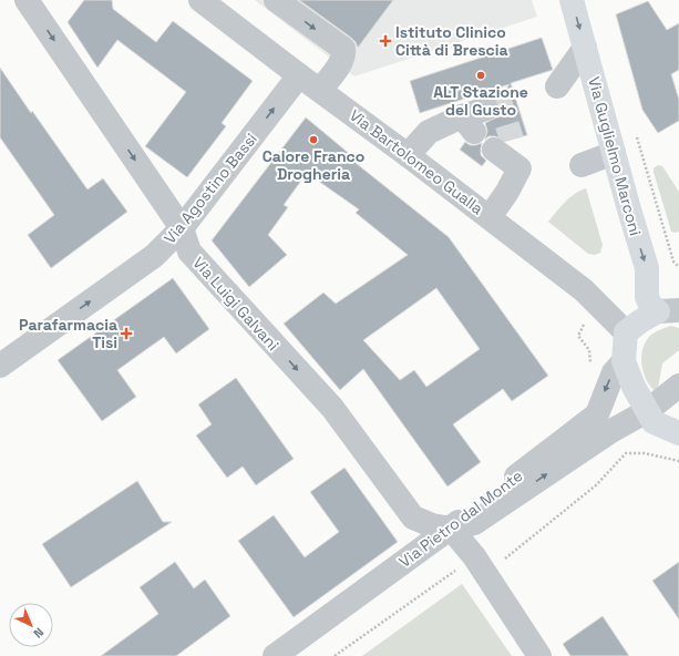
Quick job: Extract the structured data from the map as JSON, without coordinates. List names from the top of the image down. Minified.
{"streets":{"main road":["Via Guglielmo Marconi"],"street":["Via Bartolomeo Gualla","Via Agostino Bassi","Via Luigi Galvani","Via Pietro dal Monte"]},"crossings":[["Via Bartolomeo Gualla","Via Agostino Bassi"],["Via Agostino Bassi","Via Luigi Galvani"],["Via Luigi Galvani","Via Pietro dal Monte"]],"one_way":["Via Guglielmo Marconi","Via Agostino Bassi","Via Luigi Galvani"],"places":{"health":["Istituto Clinico Città di Brescia","Parafarmacia Tisi"],"other":["ALT Stazione del Gusto","Calore Franco Drogheria"]},"north":"bottom right"}
